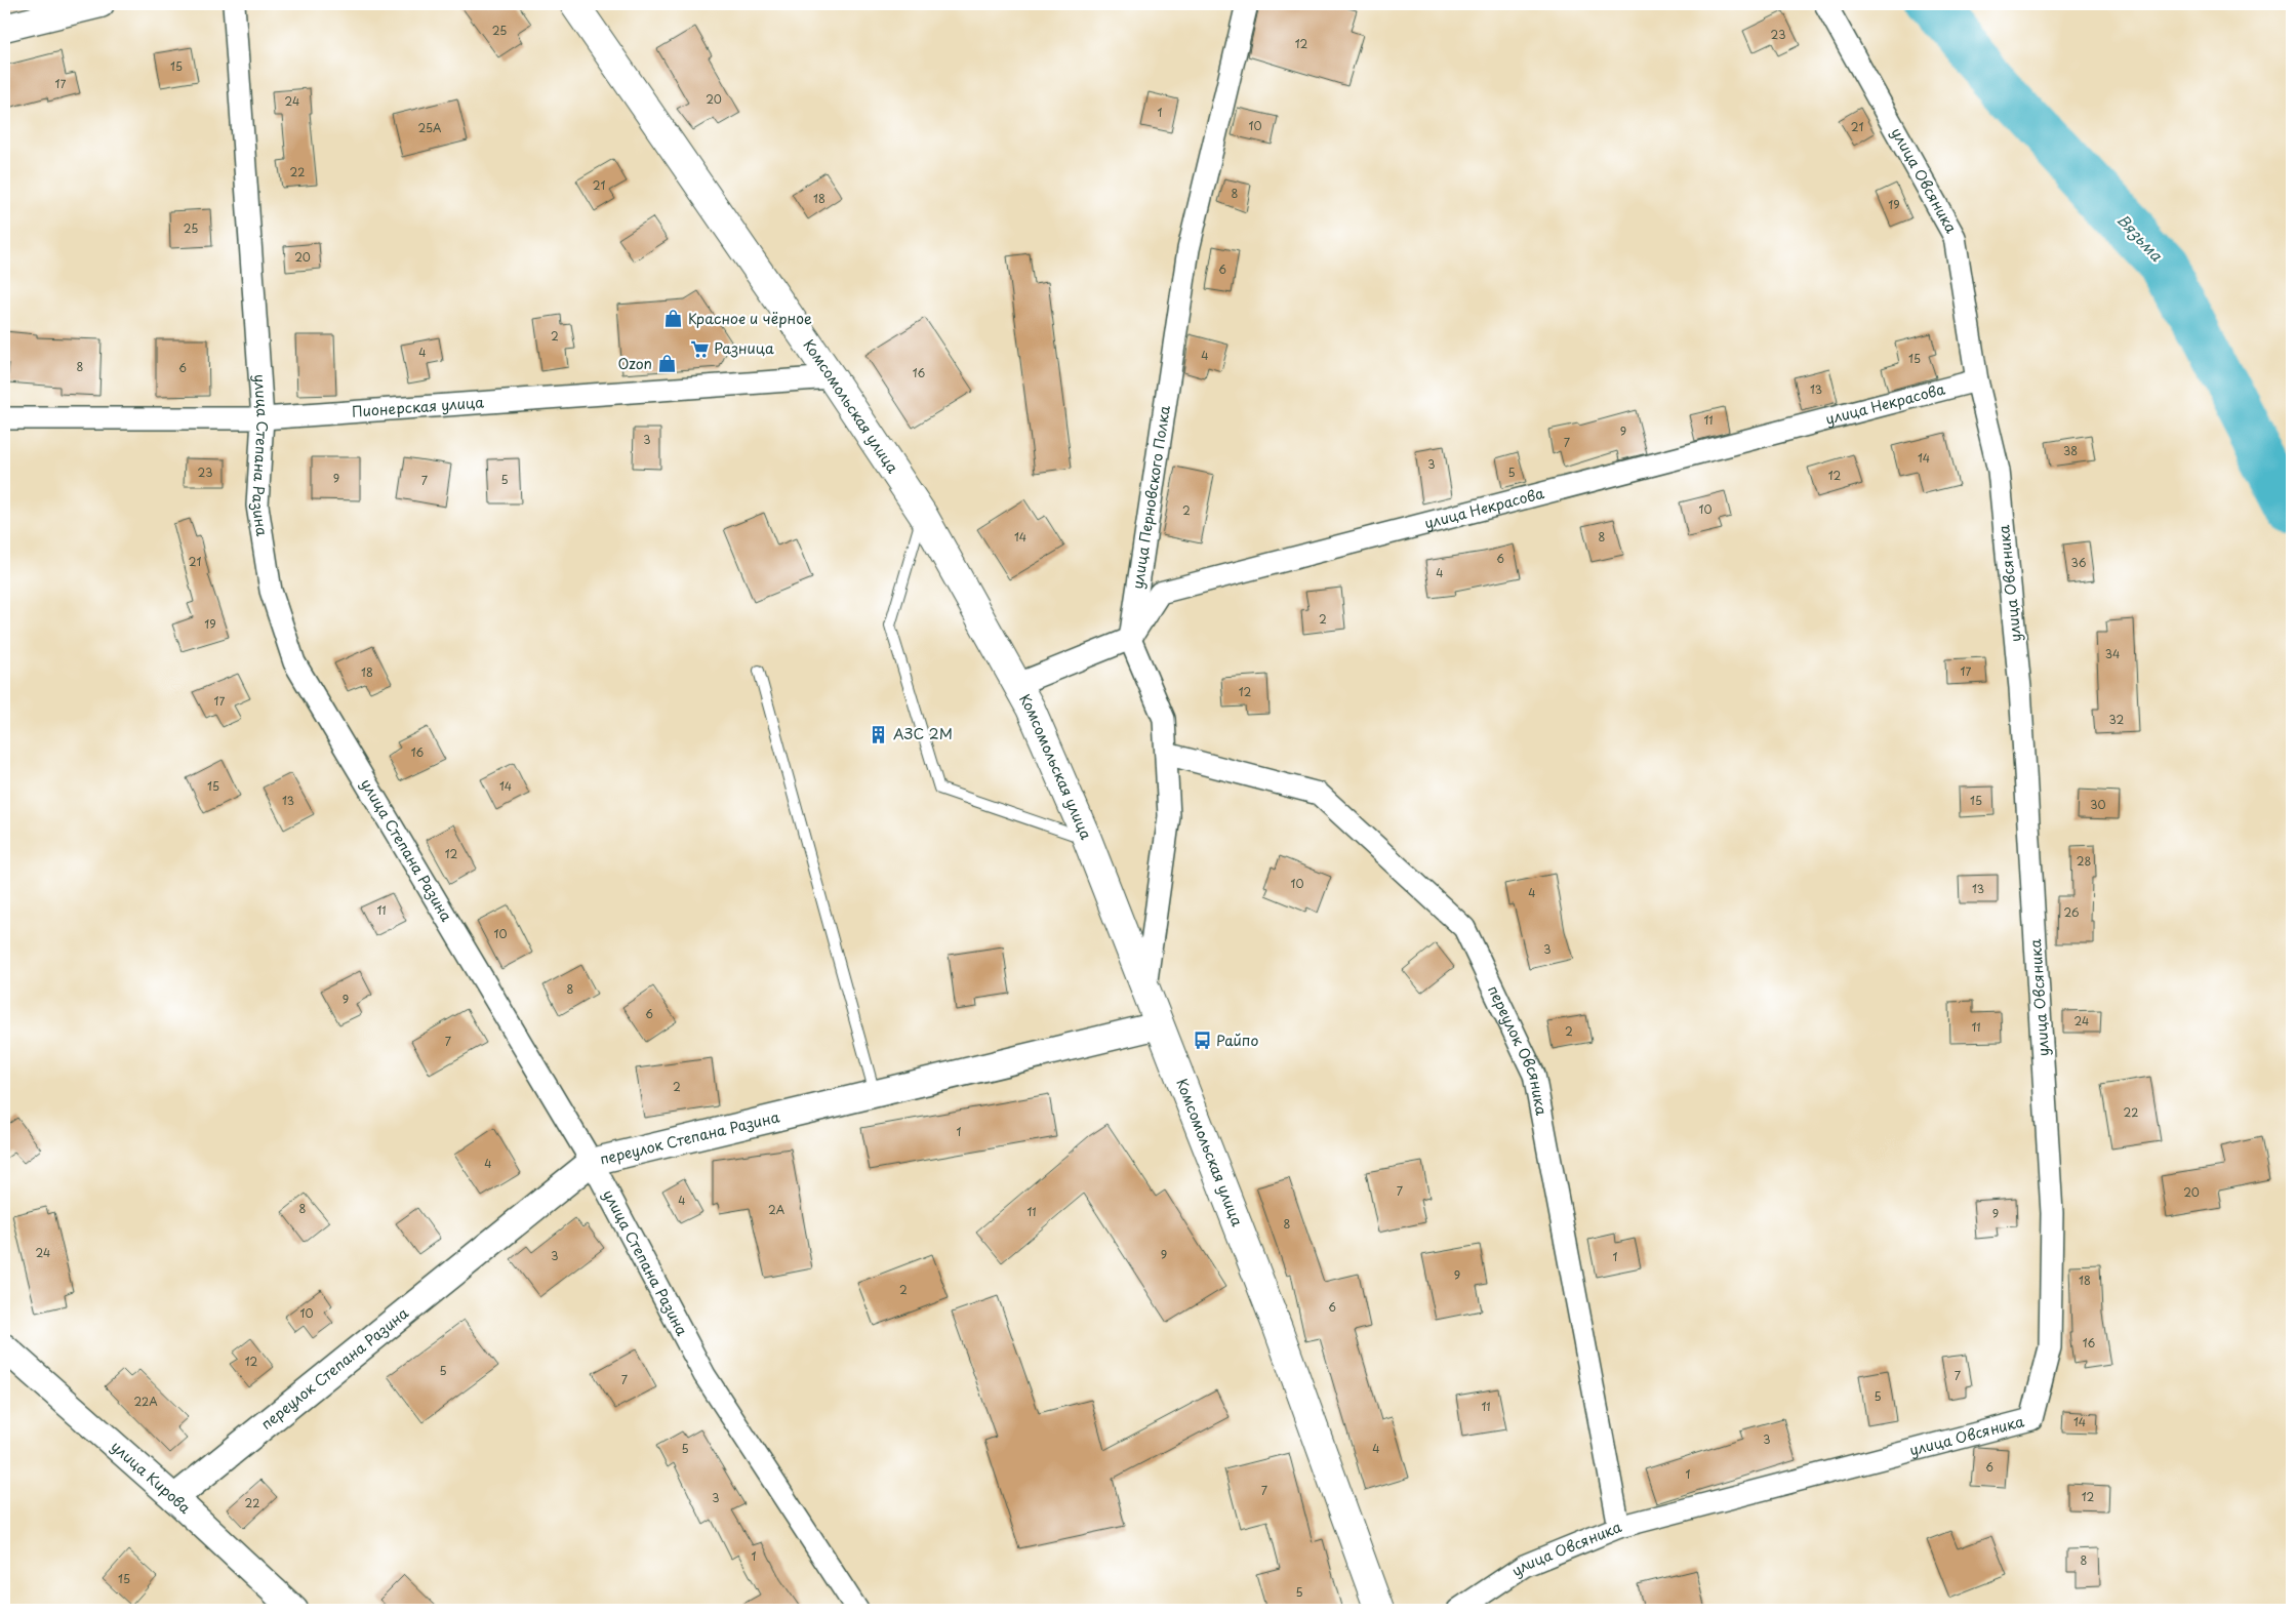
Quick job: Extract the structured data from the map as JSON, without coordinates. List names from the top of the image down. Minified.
{"streets":{"main road":["Комсомольская улица"],"street":["улица Овсяника","улица Некрасова","Пионерская улица","улица Степана Разина","улица Перновского Полка","переулок Овсяника","переулок Степана Разина","улица Кирова"]},"crossings":[["улица Овсяника","улица Некрасова"],["улица Овсяника","переулок Овсяника"],["улица Некрасова","улица Перновского Полка"],["Комсомольская улица","Пионерская улица"],["Комсомольская улица","переулок Степана Разина"],["Пионерская улица","улица Степана Разина"],["улица Степана Разина","переулок Степана Разина"],["переулок Степана Разина","улица Кирова"]],"water":["Вязьма"],"places":{"shop":["Красное и чёрное","Ozon"],"supermarket":["Разница"],"building":["АЗС 2М"],"bus stop":["Райпо"]},"house_numbers":["25","23","12","15","17","20","24","1","10","21","25А","22","21","8","18","19","25","20","6","2","4","4","15","8","6","16","13","11","9","3","7","38","14","3","23","5","12","9","5","7","10","2","14","8","6","21","36","4","2","19","34","17","18","12","17","32","16","15","14","13","15","30","12","28","10","13","4","11","26","10","3","8","9","6","24","11","2","7","2","22","1","4","7","20","4","8","2А","11","9","8","24","9","3","1","9","18","2","6","10","16","12","5","7","7","5","22А","11","14","3","5","4","6","1","7","12","3","22","1","8","15","5"]}
